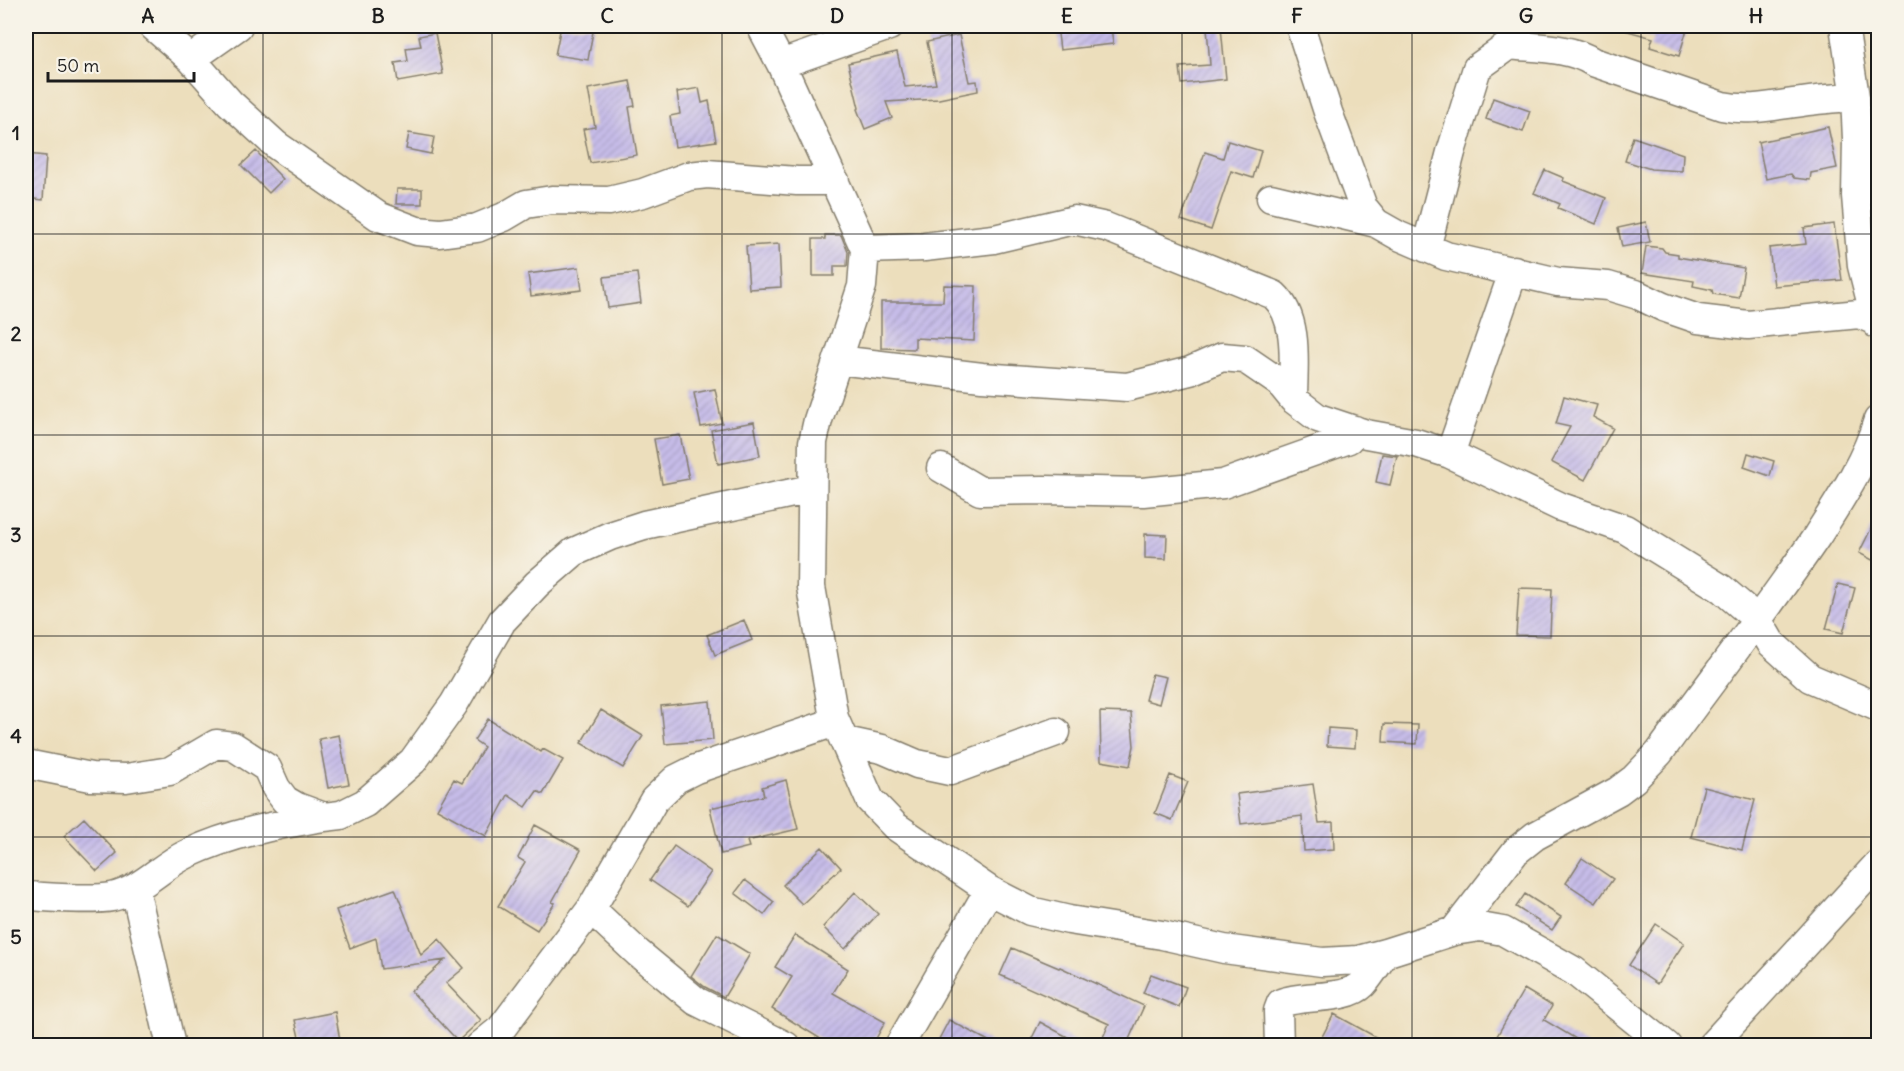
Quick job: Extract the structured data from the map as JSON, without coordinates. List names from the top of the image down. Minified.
{"scale_bar":"50 m","grid":{"columns":["A","B","C","D","E","F","G","H"],"rows":["1","2","3","4","5"]}}
